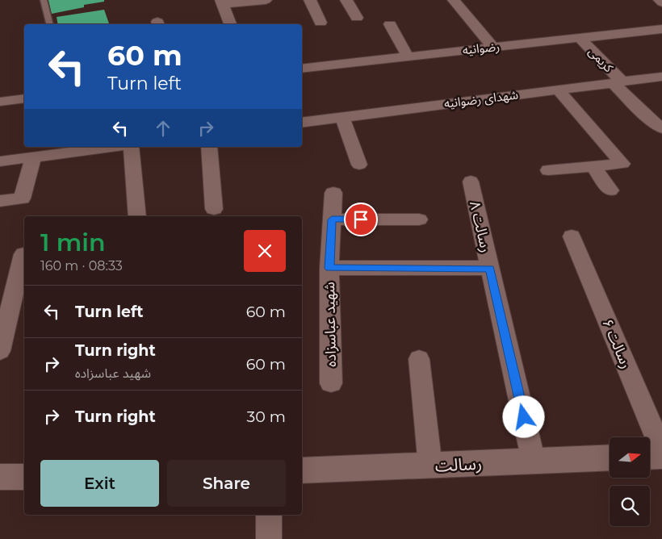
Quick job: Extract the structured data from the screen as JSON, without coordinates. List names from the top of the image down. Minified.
{"streets":{"main road":["رسالت"],"street":["رضوانیه","کریمی","شهدای رضوانیه","رسالت ۸","شهید عباسزاده","رسالت ۶"]},"crossings":[["رضوانیه","کریمی"],["کریمی","شهدای رضوانیه"],["رسالت ۸","رسالت"]],"north":"right","page":{"turn":["60 m","Turn left"],"heading":["1 min","160 m · 08:33"],"list":[{"name":"Turn left","value":"60 m"},{"name":"Turn right","note":"شهید عباسزاده","value":"60 m"},{"name":"Turn right","value":"30 m"}],"buttons":["Exit","Share"]}}
